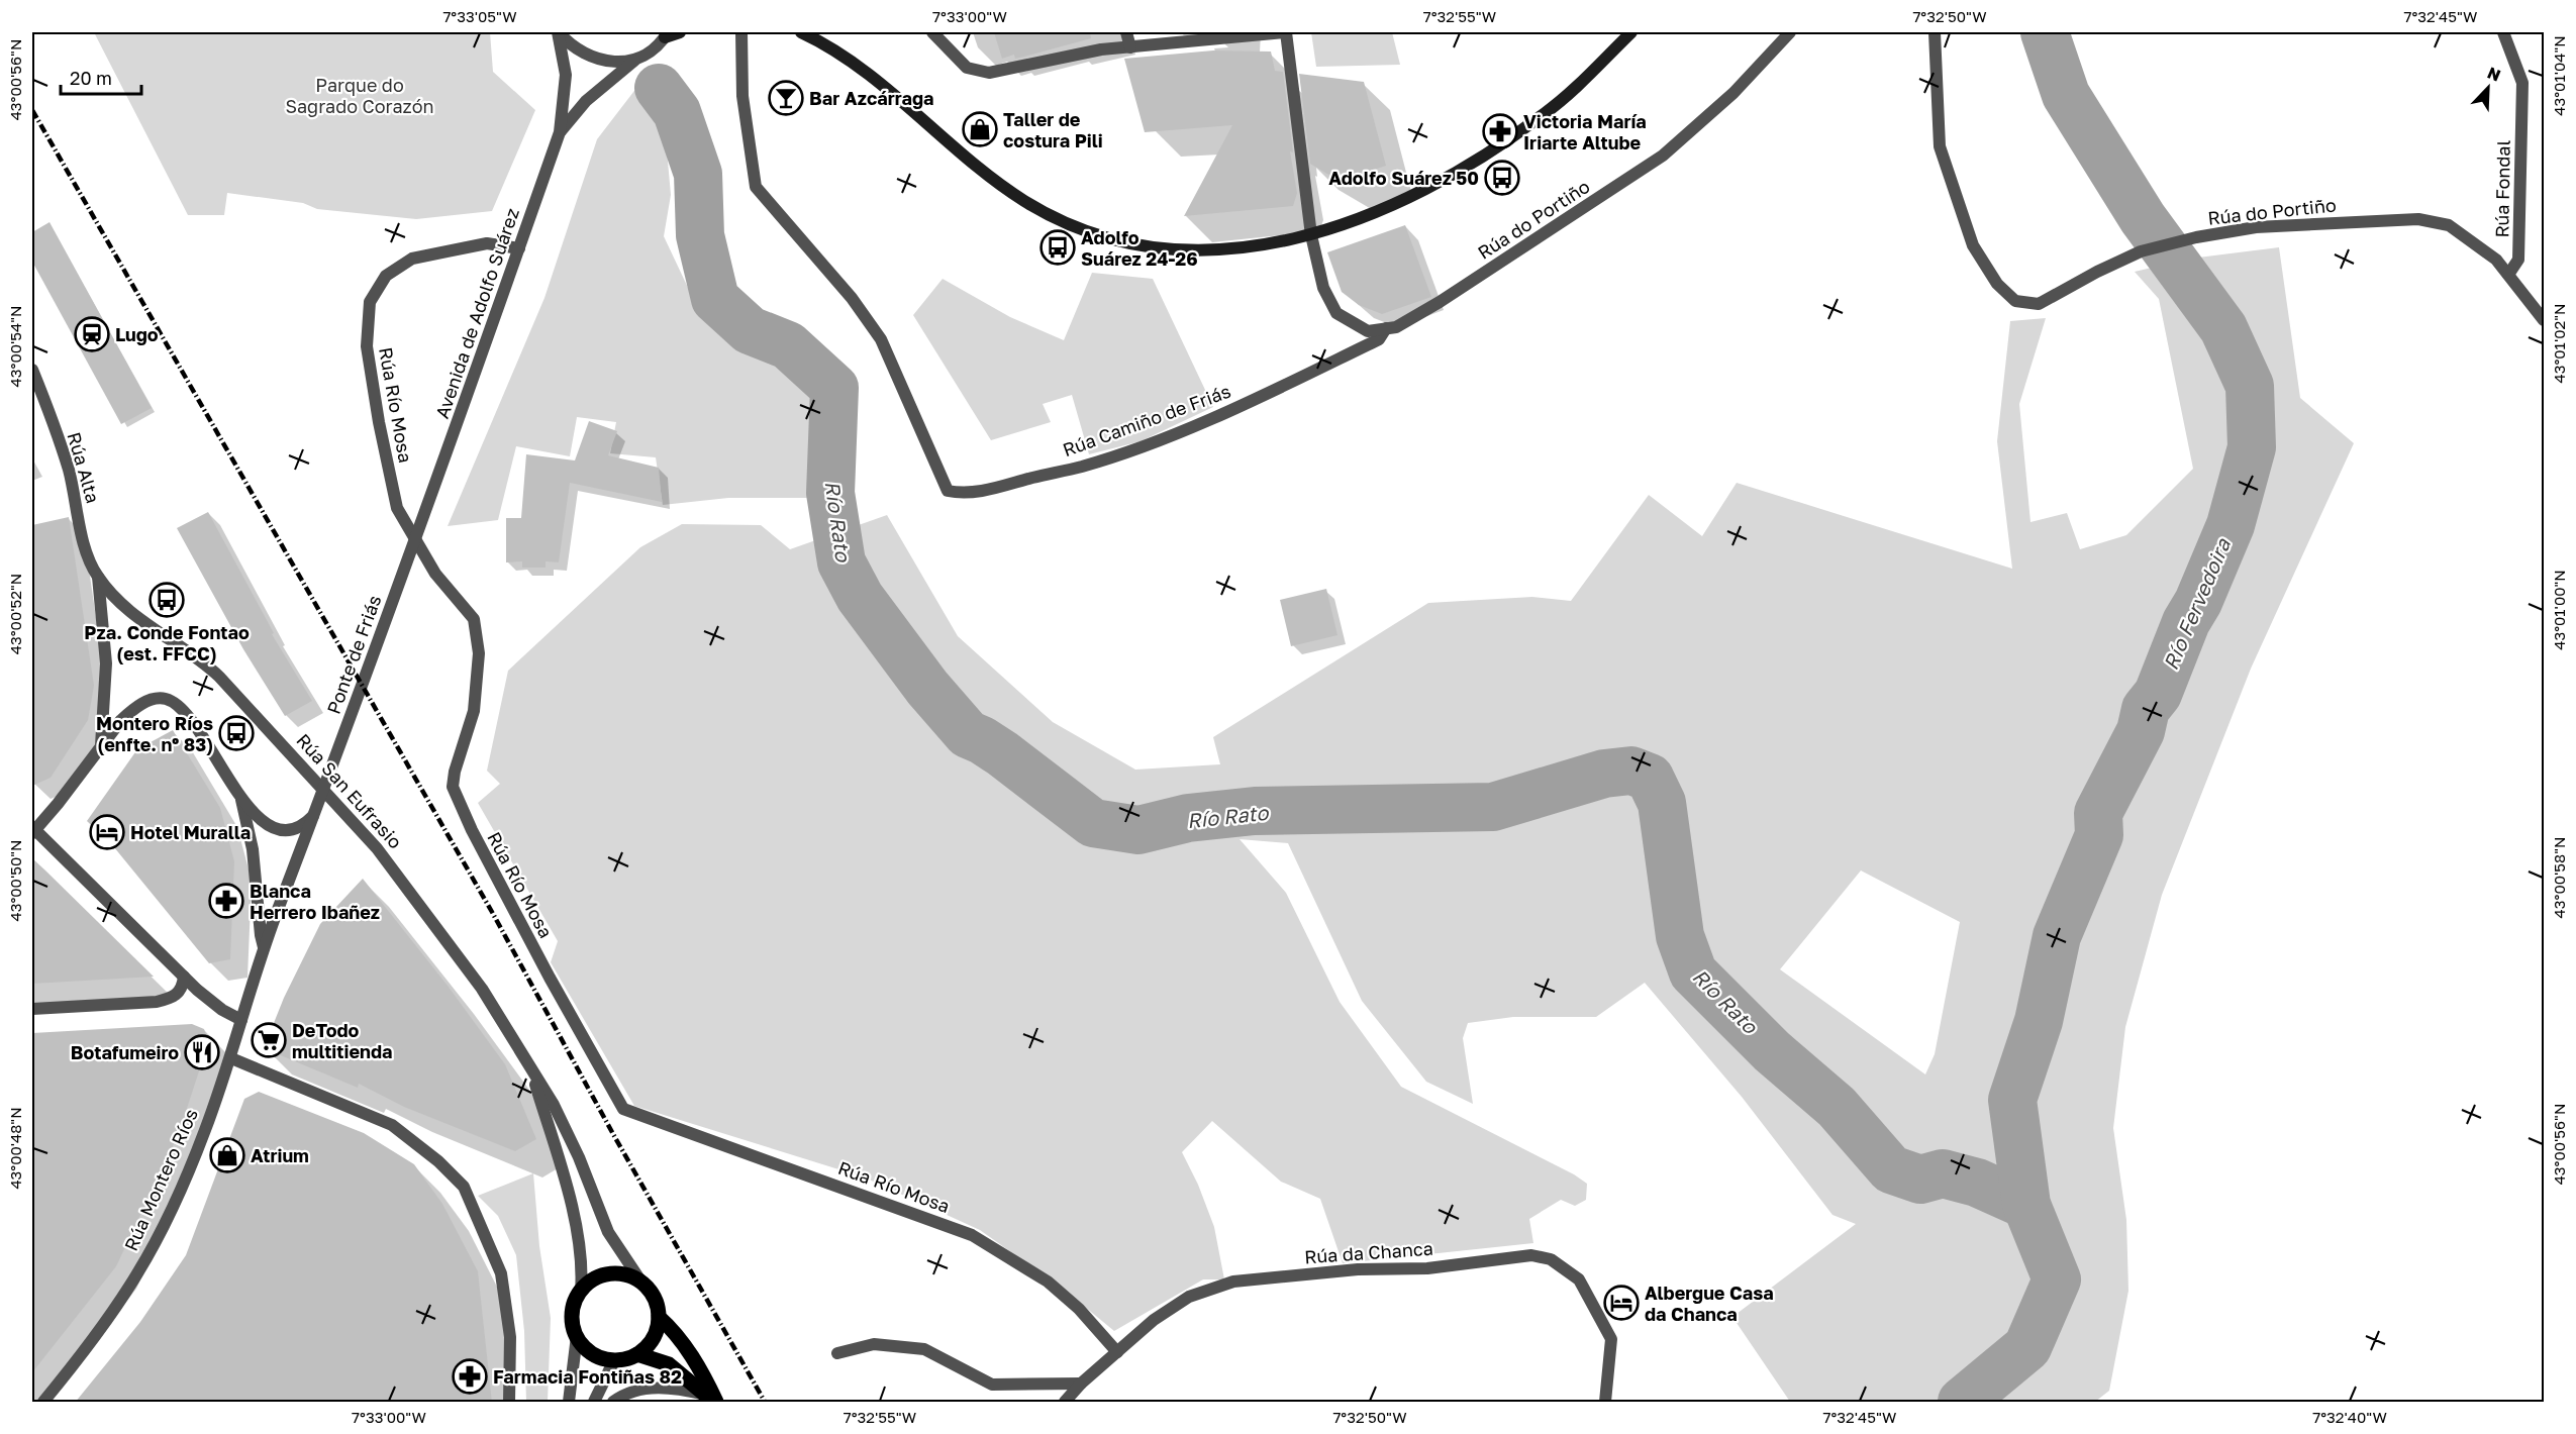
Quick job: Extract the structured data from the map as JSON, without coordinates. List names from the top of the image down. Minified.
{"streets":{"street":["Rúa Fondal","Rúa do Portiño","Avenida de Adolfo Suárez","Rúa Río Mosa","Rúa Camiño de Friás","Rúa Alta","Ponte de Friás","Rúa San Eufrasio","Rúa Montero Ríos","Rúa da Chanca"]},"crossings":[["Rúa Fondal","Rúa do Portiño"],["Rúa do Portiño","Rúa Camiño de Friás"],["Avenida de Adolfo Suárez","Rúa Río Mosa"],["Avenida de Adolfo Suárez","Ponte de Friás"],["Rúa Río Mosa","Rúa da Chanca"],["Rúa Alta","Rúa San Eufrasio"],["Ponte de Friás","Rúa Montero Ríos"]],"water":["Río Rato","Río Fervedoira"],"parks":["Parque do Sagrado Corazón"],"places":{"bar":["Bar Azcárraga"],"shop":["Taller de costura Pili","Atrium"],"pharmacy":["Victoria María Iriarte Altube","Blanca Herrero Ibañez","Farmacia Fontiñas 82"],"bus stop":["Adolfo Suárez 50","Adolfo Suárez 24-26","Pza. Conde Fontao (est. FFCC)","Montero Ríos (enfte. nº 83)"],"station":["Lugo"],"hotel":["Hotel Muralla","Albergue Casa da Chanca"],"supermarket":["DeTodo multitienda"],"restaurant":["Botafumeiro"]},"scale_bar":"20 m","north":"top right","coordinates":["7°33'05\"W","7°33'00\"W","7°32'55\"W","7°32'50\"W","7°32'45\"W","43°01'04\"N","43°00'56\"N","43°01'02\"N","43°00'54\"N","43°01'00\"N","43°00'52\"N","43°00'58\"N","43°00'50\"N","43°00'48\"N","7°32'40\"W"]}
